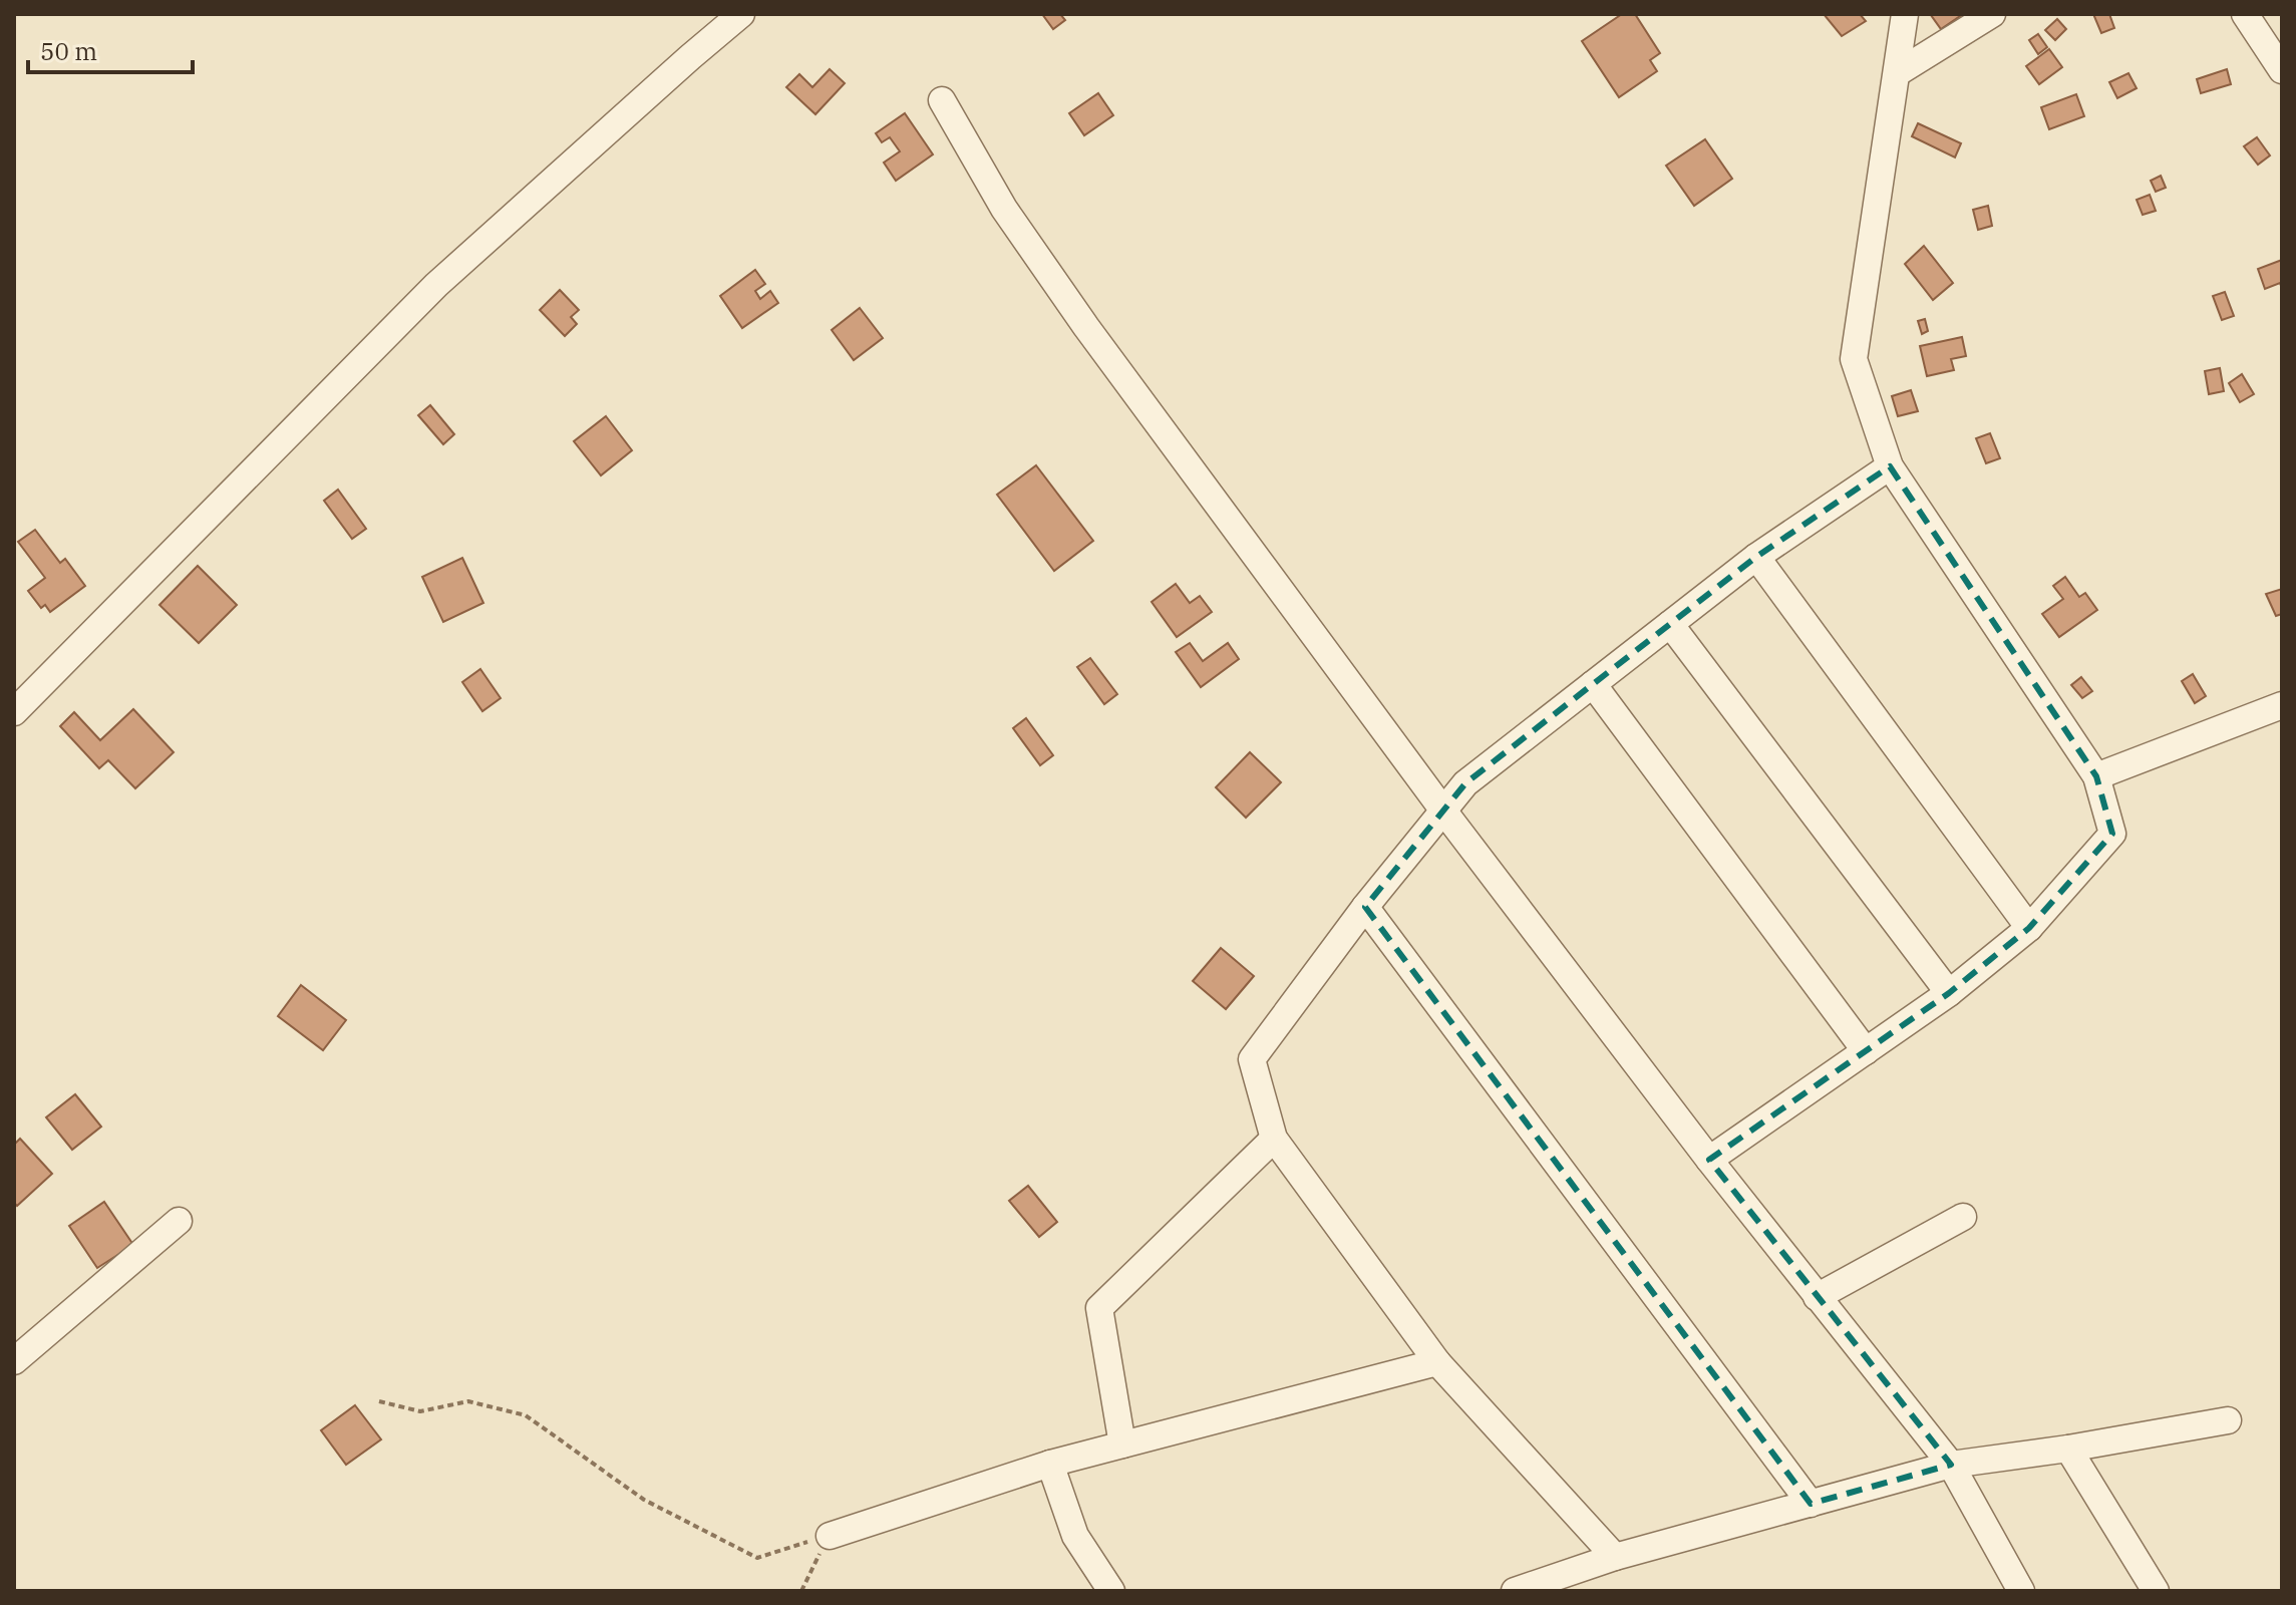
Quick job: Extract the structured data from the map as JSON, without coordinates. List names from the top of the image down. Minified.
{"scale_bar":"50 m"}
